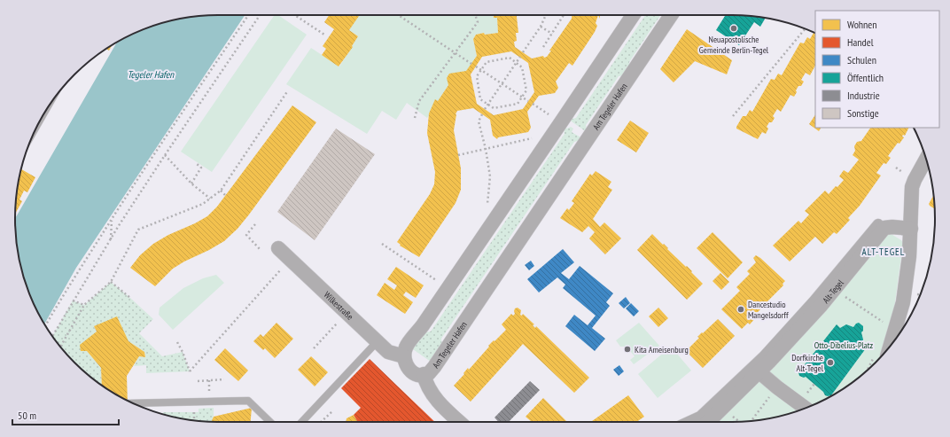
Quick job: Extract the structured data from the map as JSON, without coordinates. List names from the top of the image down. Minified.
{"streets":{"street":["Am Tegeler Hafen","Alt-Tegel","Wilkestraße"]},"crossings":[["Am Tegeler Hafen","Wilkestraße"]],"districts":["ALT-TEGEL"],"water":["Tegeler Hafen"],"parks":["Otto-Dibelius-Platz"],"places":["Neuapostolische Gemeinde Berlin-Tegel","Dancestudio Mangelsdorff","Kita Ameisenburg","Dorfkirche Alt-Tegel"],"legend":["Wohnen","Handel","Schulen","Öffentlich","Industrie","Sonstige"],"scale_bar":"50 m"}
